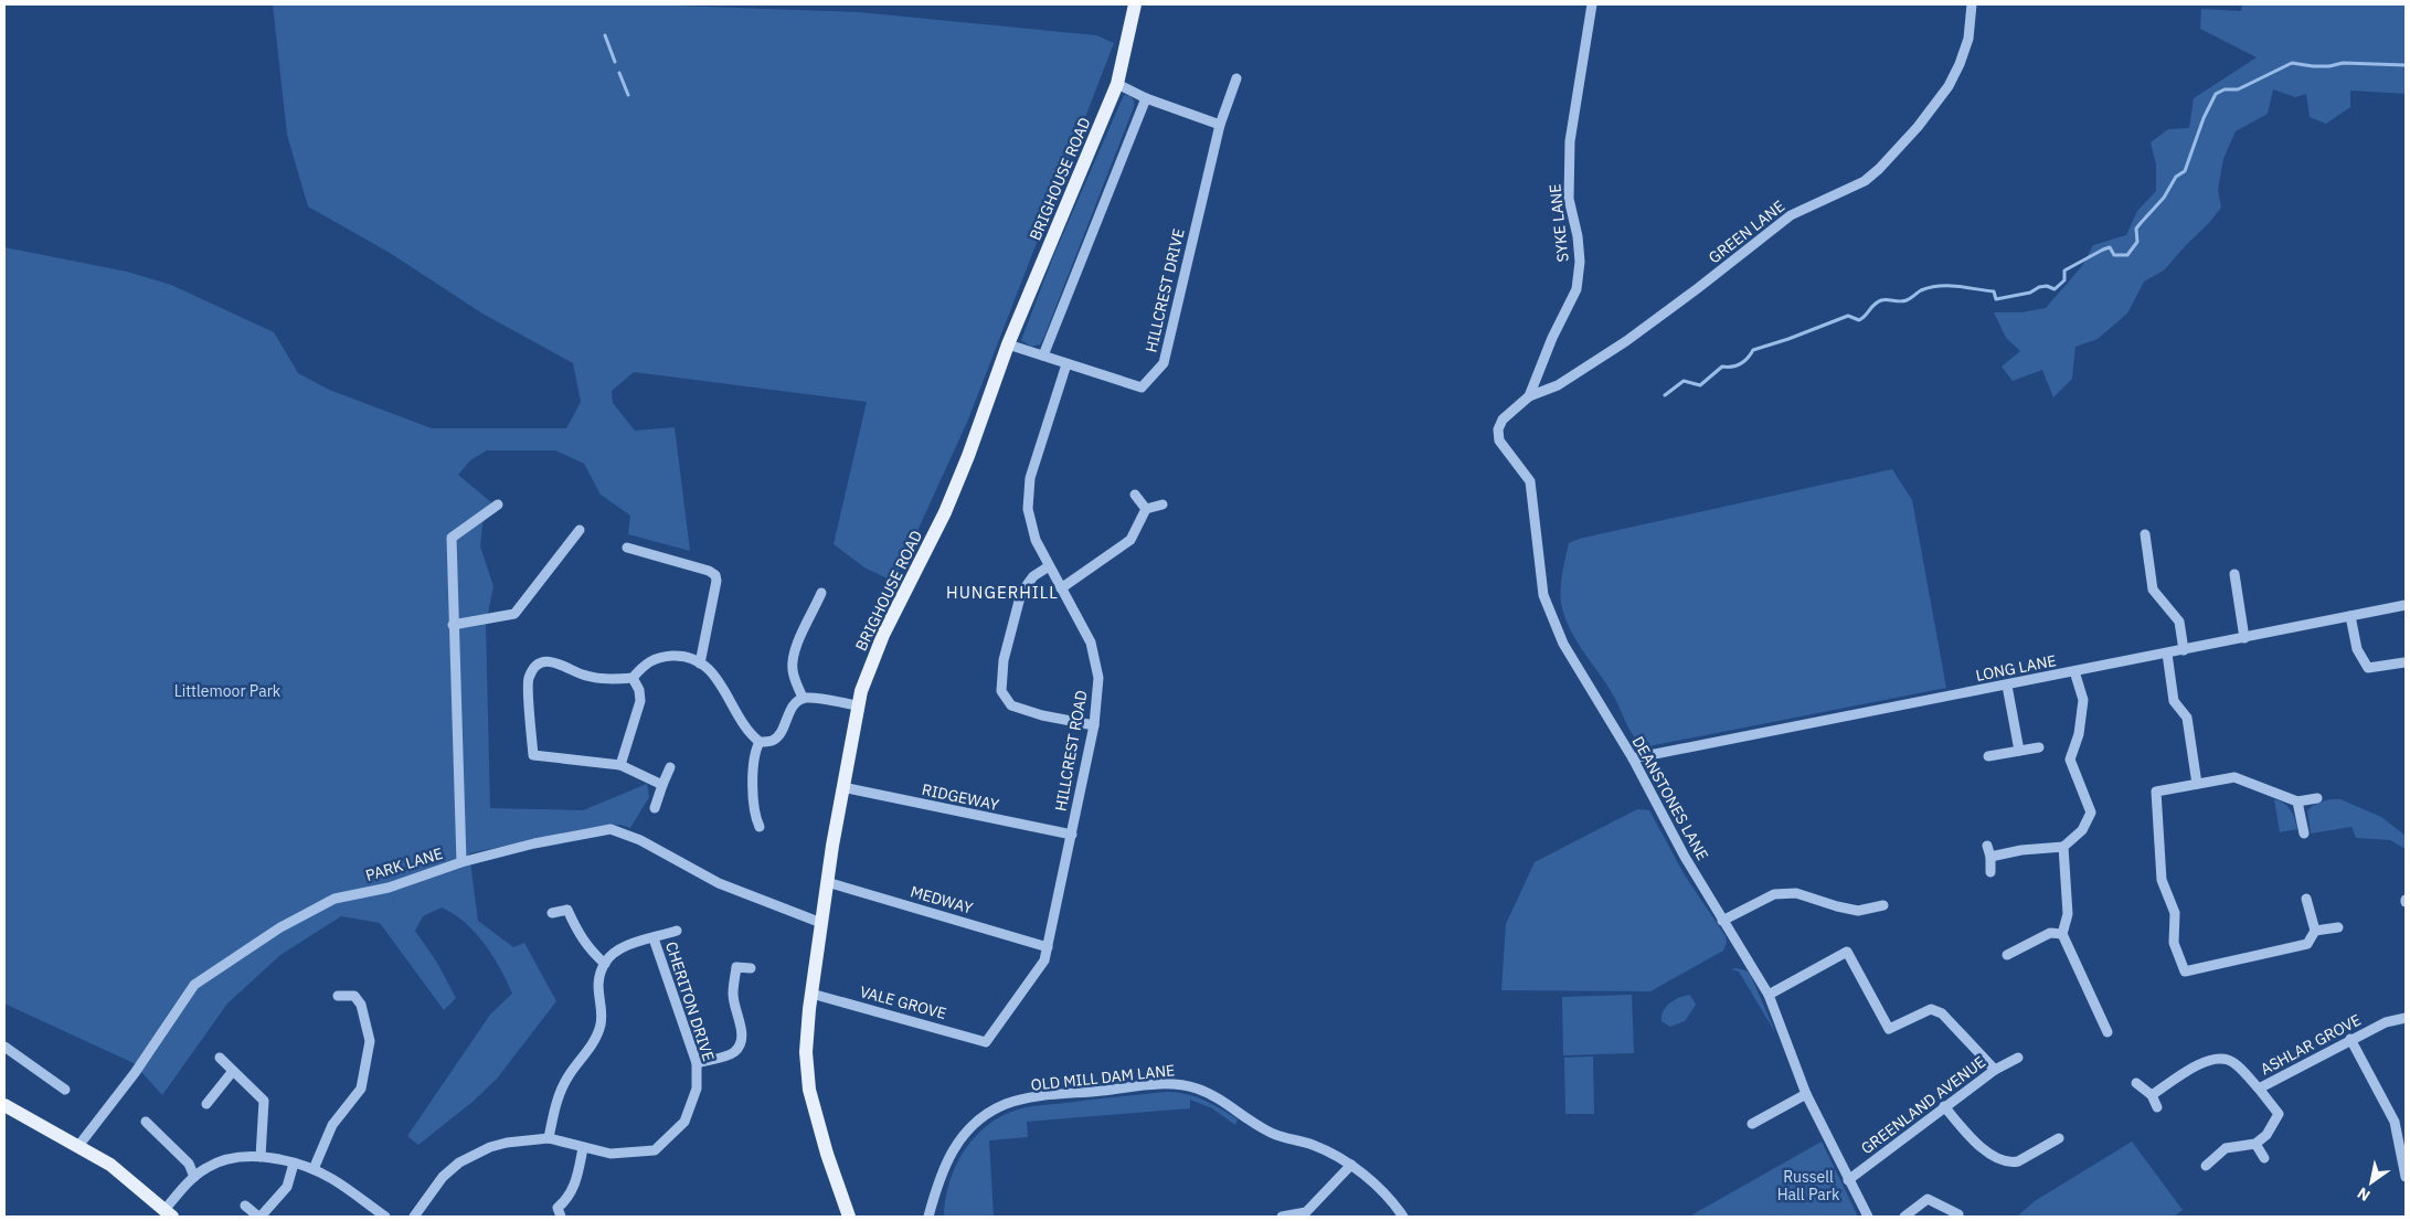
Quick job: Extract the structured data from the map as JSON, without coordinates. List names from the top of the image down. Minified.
{"streets":{"main road":["BRIGHOUSE ROAD"],"street":["SYKE LANE","GREEN LANE","HILLCREST DRIVE","LONG LANE","HILLCREST ROAD","RIDGEWAY","DEANSTONES LANE","PARK LANE","MEDWAY","CHERITON DRIVE","VALE GROVE","ASHLAR GROVE","OLD MILL DAM LANE","GREENLAND AVENUE"]},"crossings":[["BRIGHOUSE ROAD","HILLCREST DRIVE"],["BRIGHOUSE ROAD","RIDGEWAY"],["BRIGHOUSE ROAD","PARK LANE"],["BRIGHOUSE ROAD","MEDWAY"],["BRIGHOUSE ROAD","VALE GROVE"],["SYKE LANE","GREEN LANE"],["SYKE LANE","DEANSTONES LANE"],["GREEN LANE","DEANSTONES LANE"],["HILLCREST DRIVE","HILLCREST ROAD"],["LONG LANE","DEANSTONES LANE"],["HILLCREST ROAD","RIDGEWAY"],["HILLCREST ROAD","MEDWAY"],["HILLCREST ROAD","VALE GROVE"],["DEANSTONES LANE","GREENLAND AVENUE"]],"districts":["HUNGERHILL"],"parks":["Littlemoor Park","Russell Hall Park"],"north":"bottom left"}
